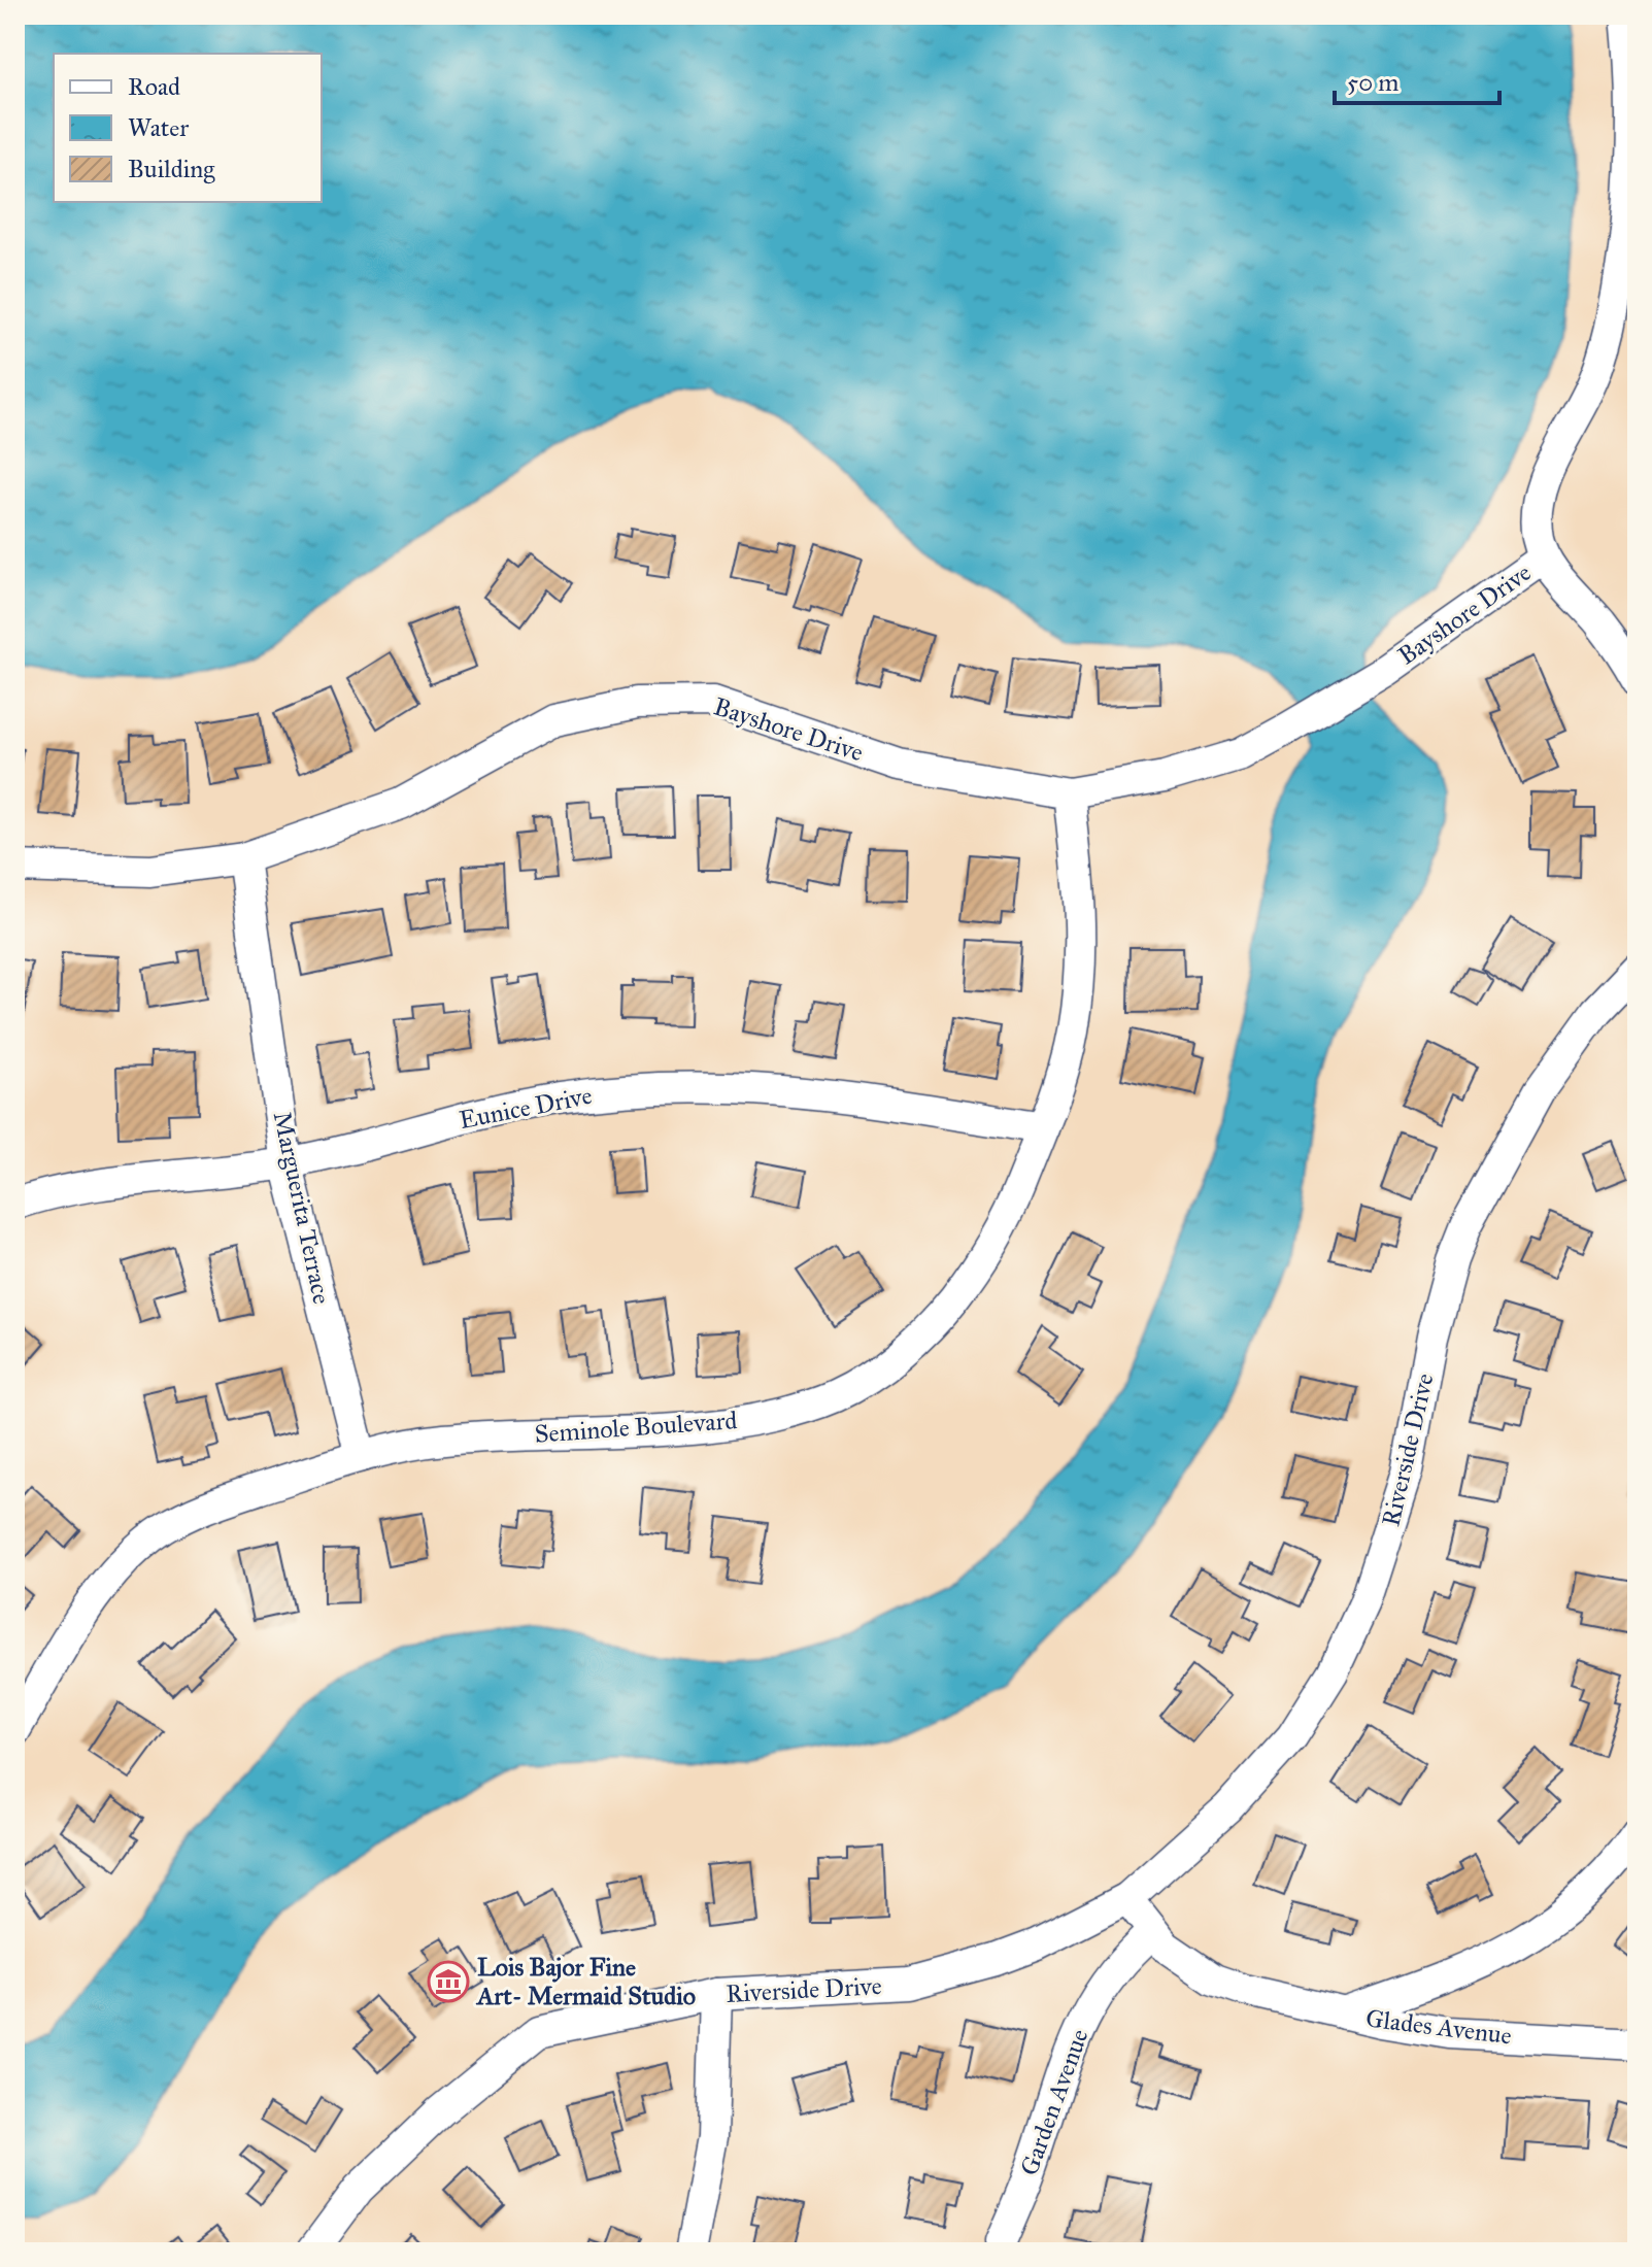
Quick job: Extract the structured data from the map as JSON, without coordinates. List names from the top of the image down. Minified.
{"streets":{"street":["Bayshore Drive","Eunice Drive","Marguerita Terrace","Seminole Boulevard","Riverside Drive","Glades Avenue","Garden Avenue"]},"crossings":[["Bayshore Drive","Marguerita Terrace"],["Bayshore Drive","Seminole Boulevard"],["Eunice Drive","Marguerita Terrace"],["Eunice Drive","Seminole Boulevard"],["Marguerita Terrace","Seminole Boulevard"],["Glades Avenue","Garden Avenue"]],"places":{"museum":["Lois Bajor Fine Art- Mermaid Studio"]},"legend":["Road","Water","Building"],"scale_bar":"50 m"}
